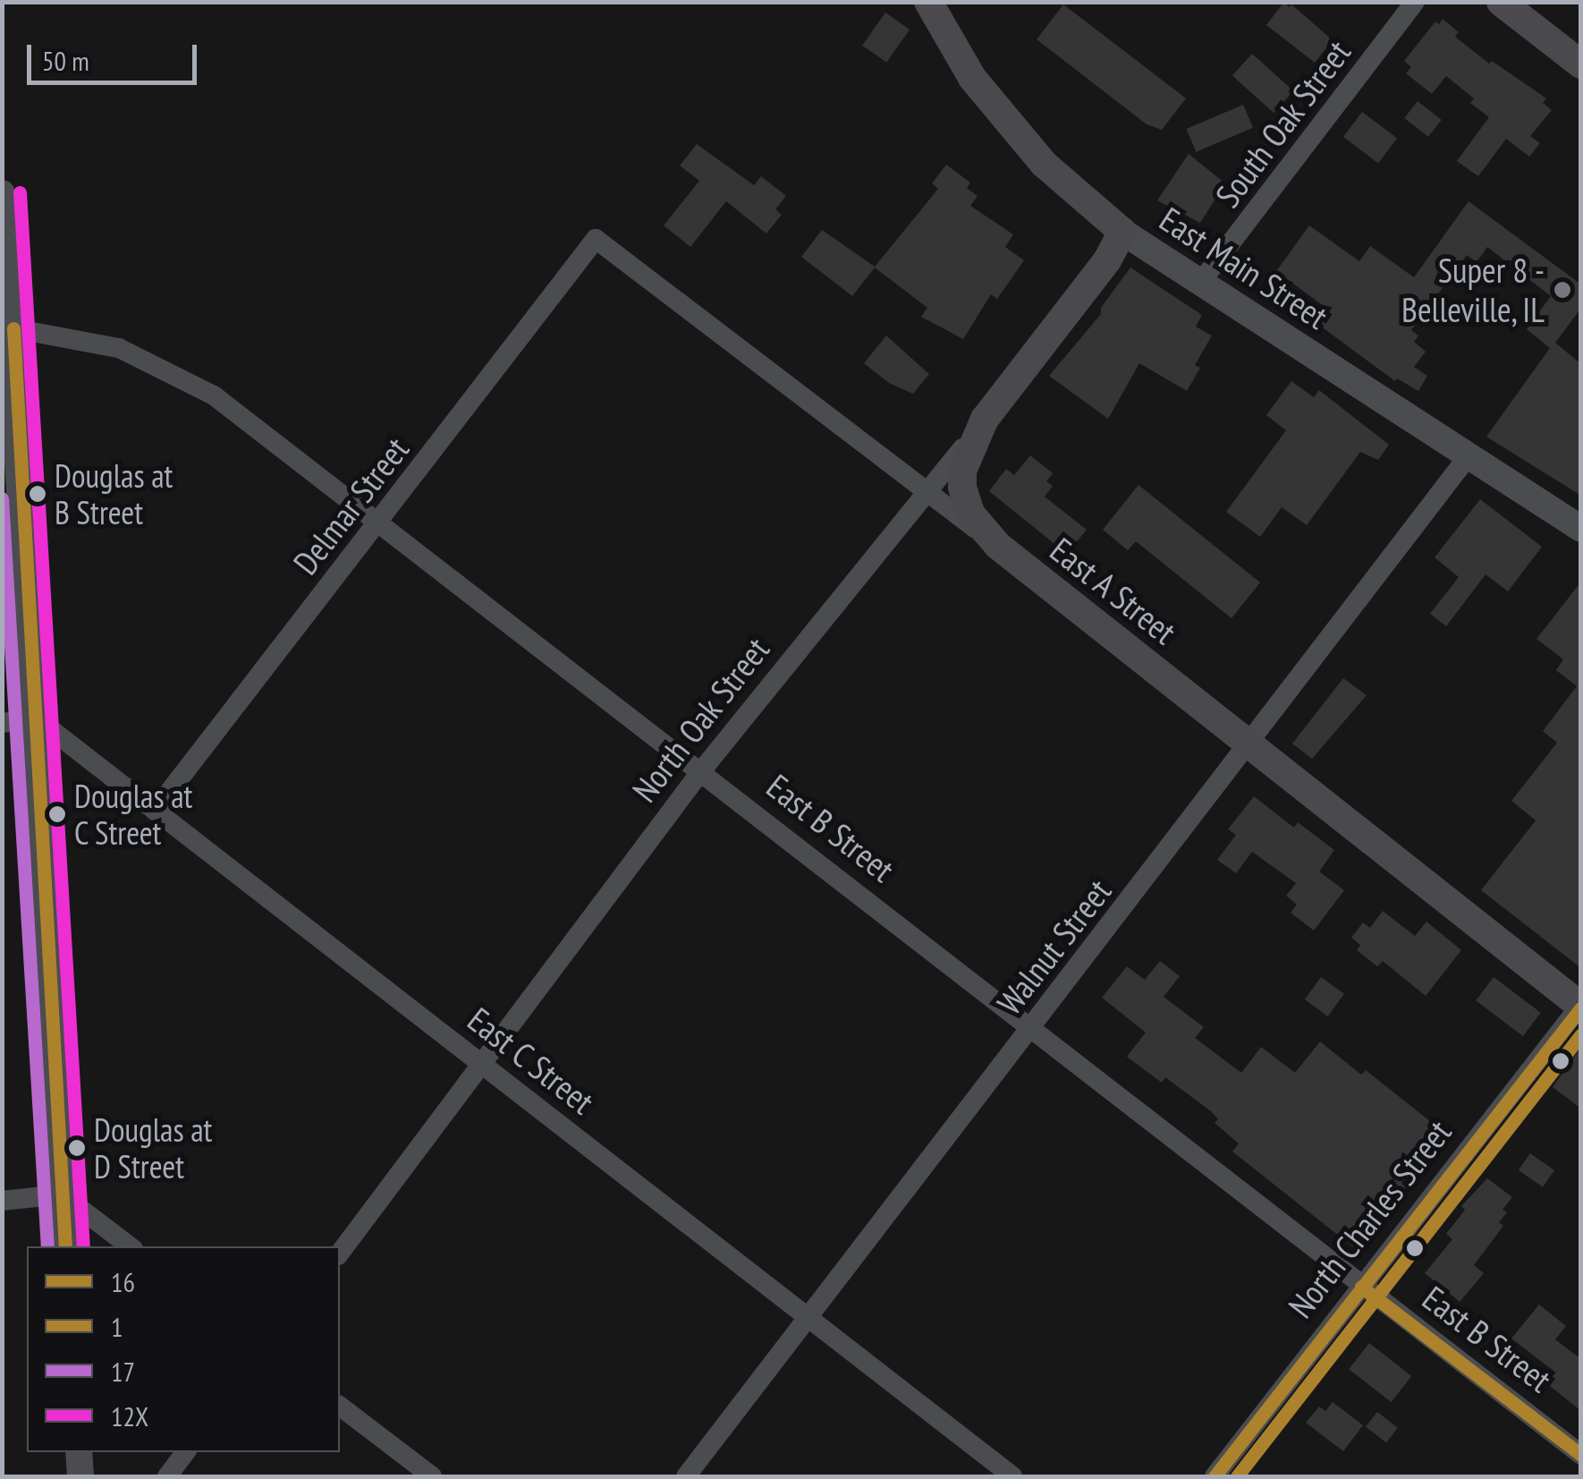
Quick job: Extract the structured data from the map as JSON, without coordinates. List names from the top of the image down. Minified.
{"streets":{"main road":["East Main Street","East A Street","North Oak Street"],"street":["South Oak Street","Delmar Street","East B Street","Walnut Street","East C Street","North Charles Street"]},"crossings":[["South Oak Street","East Main Street"],["East Main Street","North Oak Street"],["East Main Street","Walnut Street"],["Delmar Street","East A Street"],["Delmar Street","East B Street"],["Delmar Street","East C Street"],["East A Street","North Oak Street"],["East A Street","Walnut Street"],["East A Street","North Charles Street"],["North Oak Street","East B Street"],["North Oak Street","East C Street"],["East B Street","Walnut Street"],["East B Street","North Charles Street"],["Walnut Street","East C Street"]],"places":["Super 8 - Belleville, IL","Douglas at B Street","Douglas at C Street","Douglas at D Street"],"lines":["transit line 12X","transit line 16","transit line 17","transit line 1"],"legend":["16","1","17","12X"],"scale_bar":"50 m"}
